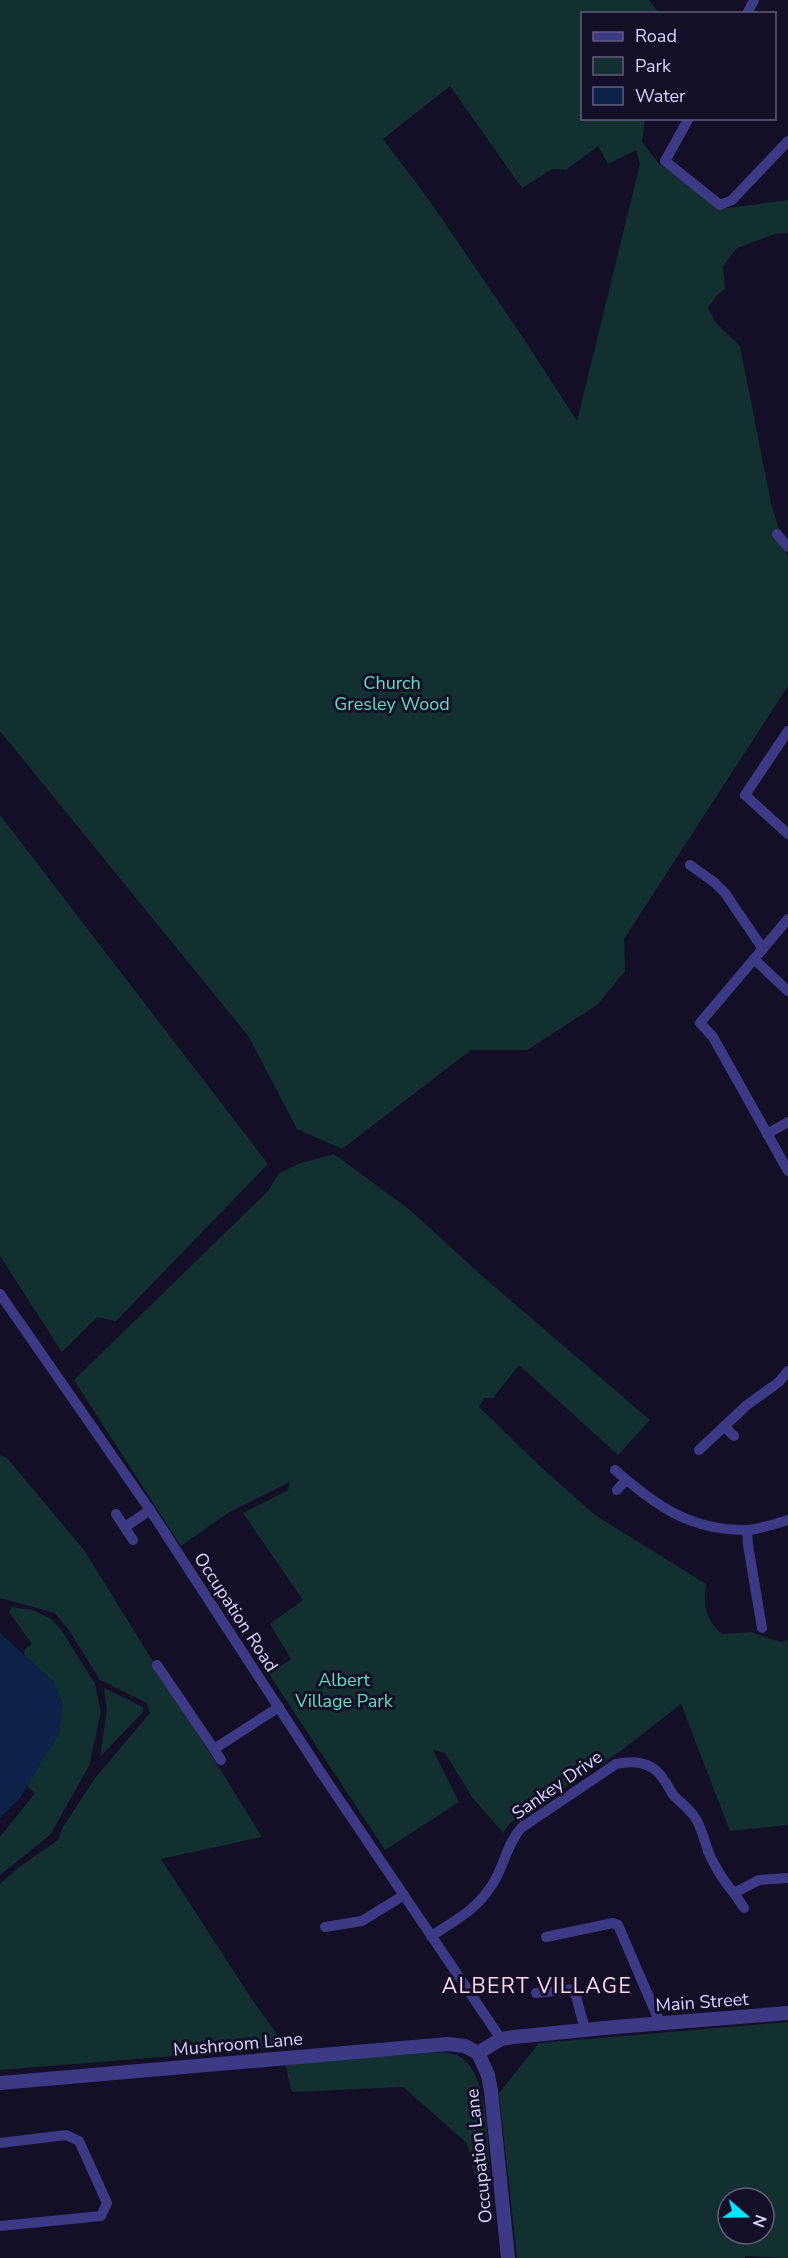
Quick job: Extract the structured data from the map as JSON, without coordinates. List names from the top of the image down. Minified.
{"streets":{"street":["Occupation Road","Sankey Drive","Main Street","Mushroom Lane","Occupation Lane"]},"crossings":[["Occupation Road","Sankey Drive"],["Occupation Road","Main Street"],["Main Street","Mushroom Lane"],["Main Street","Occupation Lane"],["Mushroom Lane","Occupation Lane"]],"districts":["ALBERT VILLAGE"],"parks":["Church Gresley Wood","Albert Village Park"],"legend":["Road","Park","Water"],"north":"right"}
